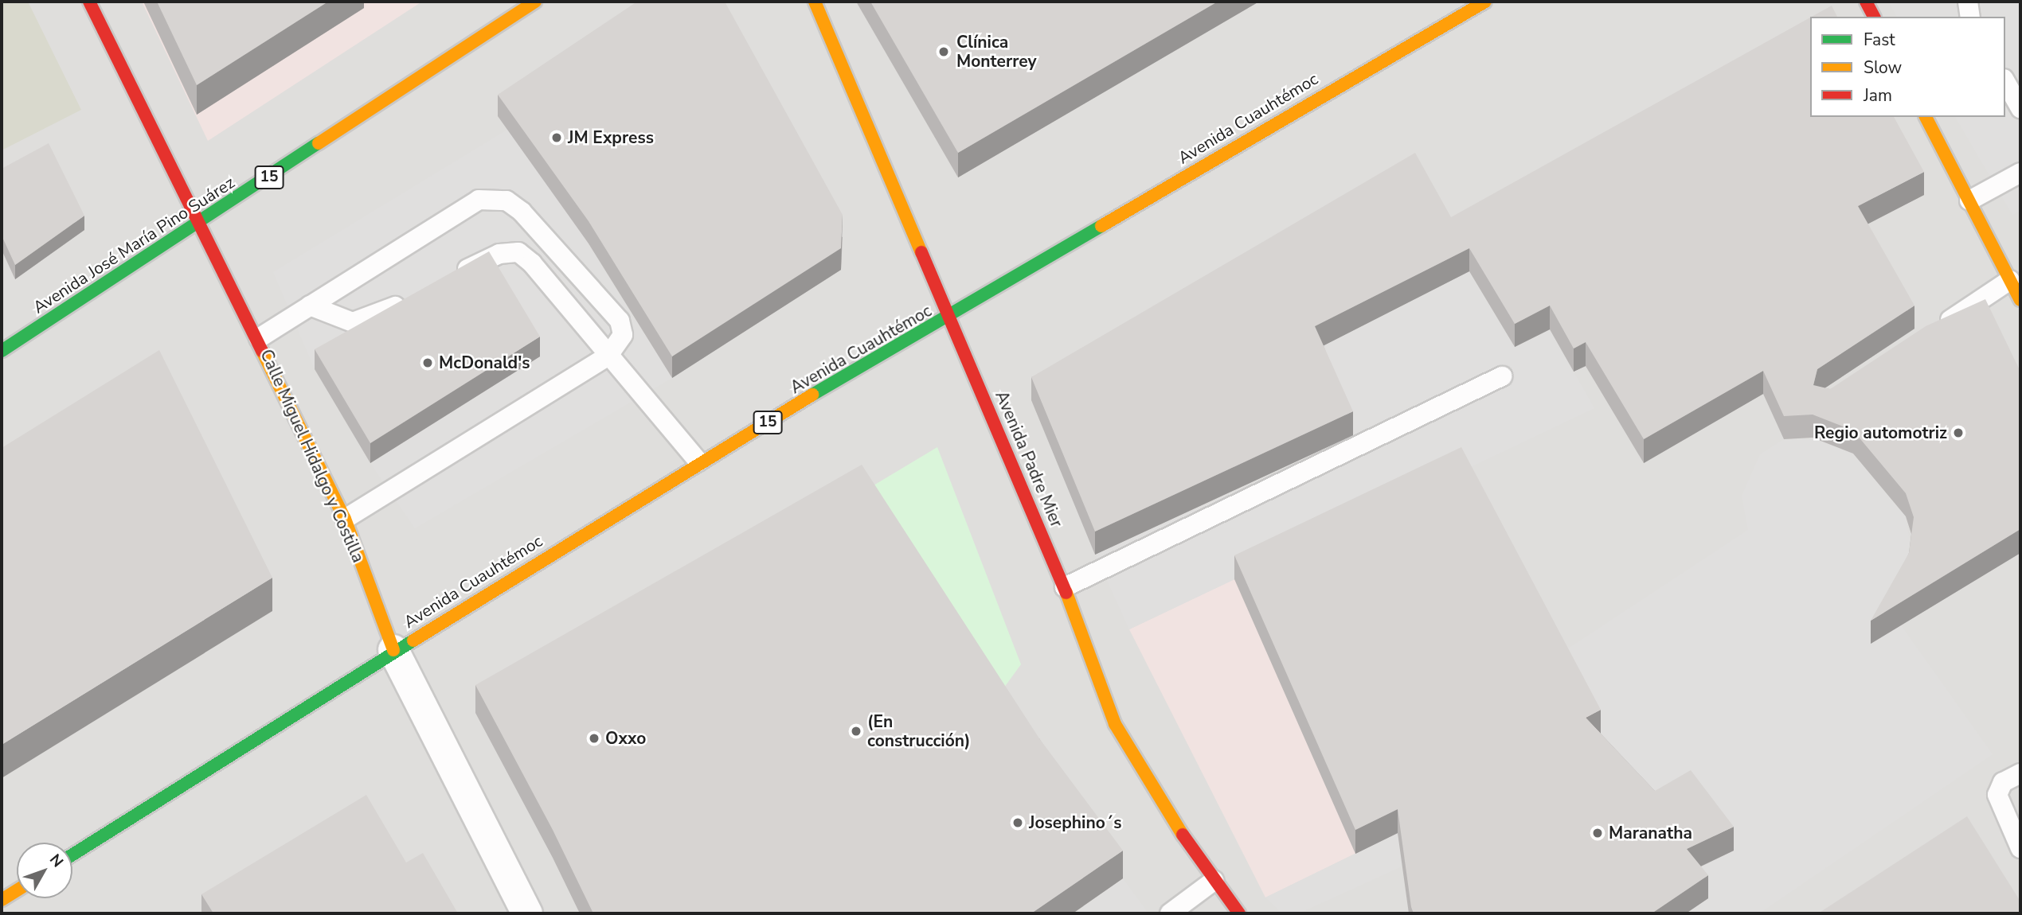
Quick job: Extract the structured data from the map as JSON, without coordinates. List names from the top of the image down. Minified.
{"streets":{"main road":["Avenida Cuauhtémoc","15","Avenida José María Pino Suárez","Calle Miguel Hidalgo y Costilla","Avenida Padre Mier"]},"crossings":[["Avenida Cuauhtémoc","Calle Miguel Hidalgo y Costilla"],["Avenida Cuauhtémoc","Avenida Padre Mier"],["Avenida José María Pino Suárez","Calle Miguel Hidalgo y Costilla"]],"places":["Clínica Monterrey","JM Express","McDonald's","Regio automotriz","(En construcción)","Oxxo","Josephino´s","Maranatha"],"legend":["Fast","Slow","Jam"],"north":"top right"}
